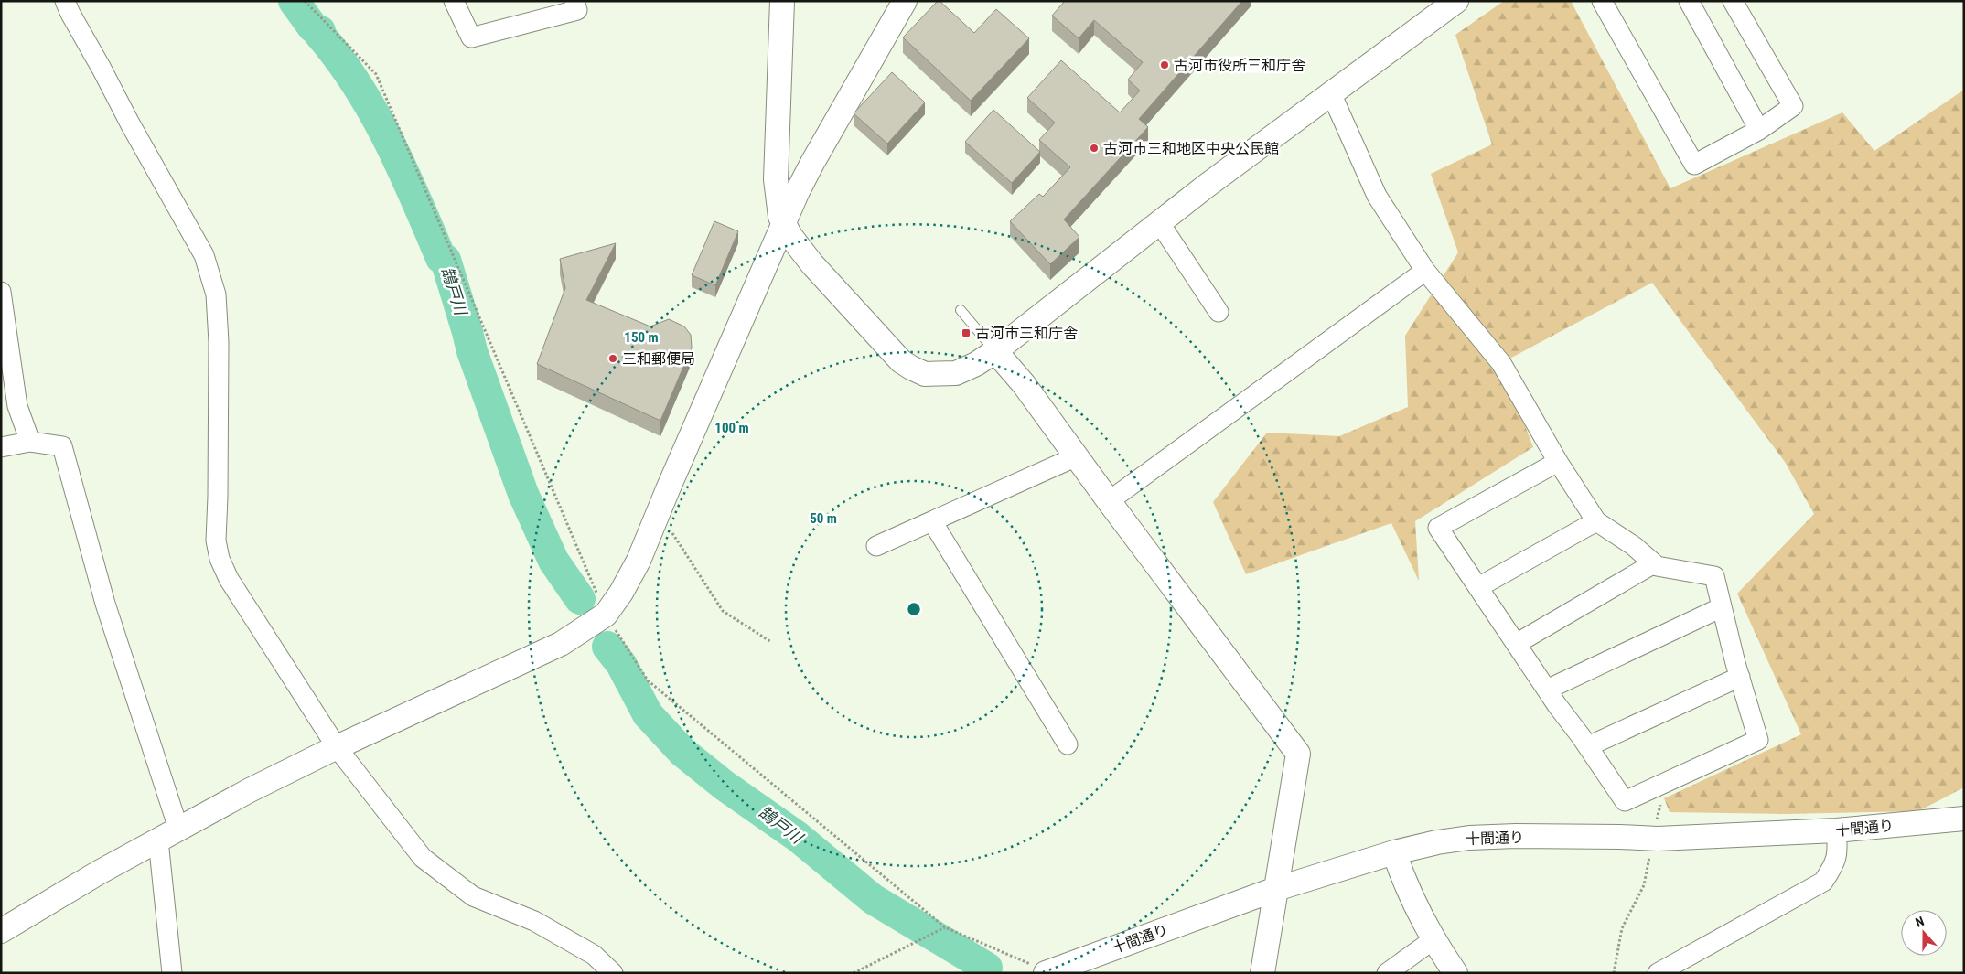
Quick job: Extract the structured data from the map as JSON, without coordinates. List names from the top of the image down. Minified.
{"streets":{"street":["十間通り"]},"water":["鵠戸川"],"places":{"other":["古河市役所三和庁舎","古河市三和地区中央公民館","三和郵便局"],"transit":["古河市三和庁舎"]},"north":"top","rings":["150 m","100 m","50 m"]}
